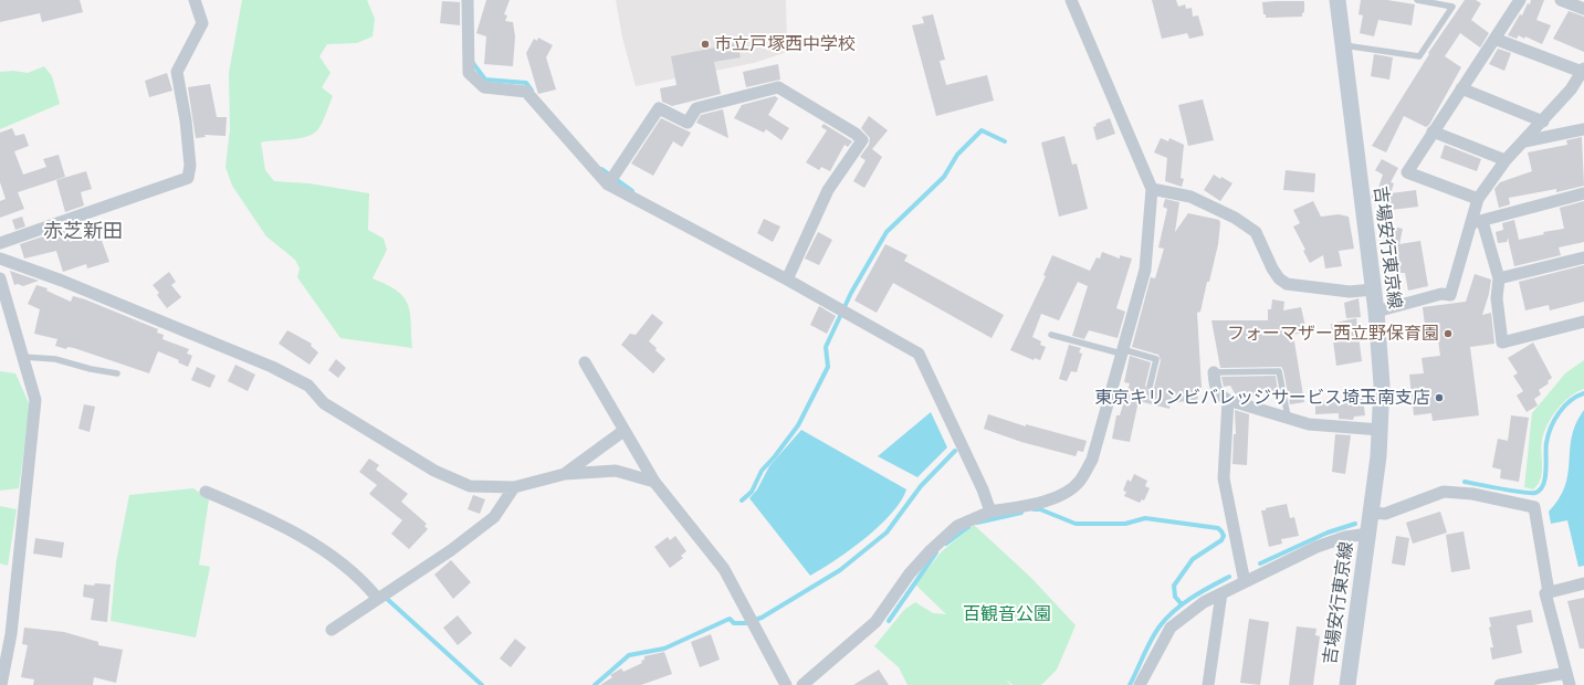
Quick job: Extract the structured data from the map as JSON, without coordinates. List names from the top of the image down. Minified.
{"streets":{"main road":["吉場安行東京線"]},"districts":["赤芝新田"],"parks":["百観音公園"],"places":["市立戸塚西中学校","フォーマザー西立野保育園","東京キリンビバレッジサービス埼玉南支店"]}
